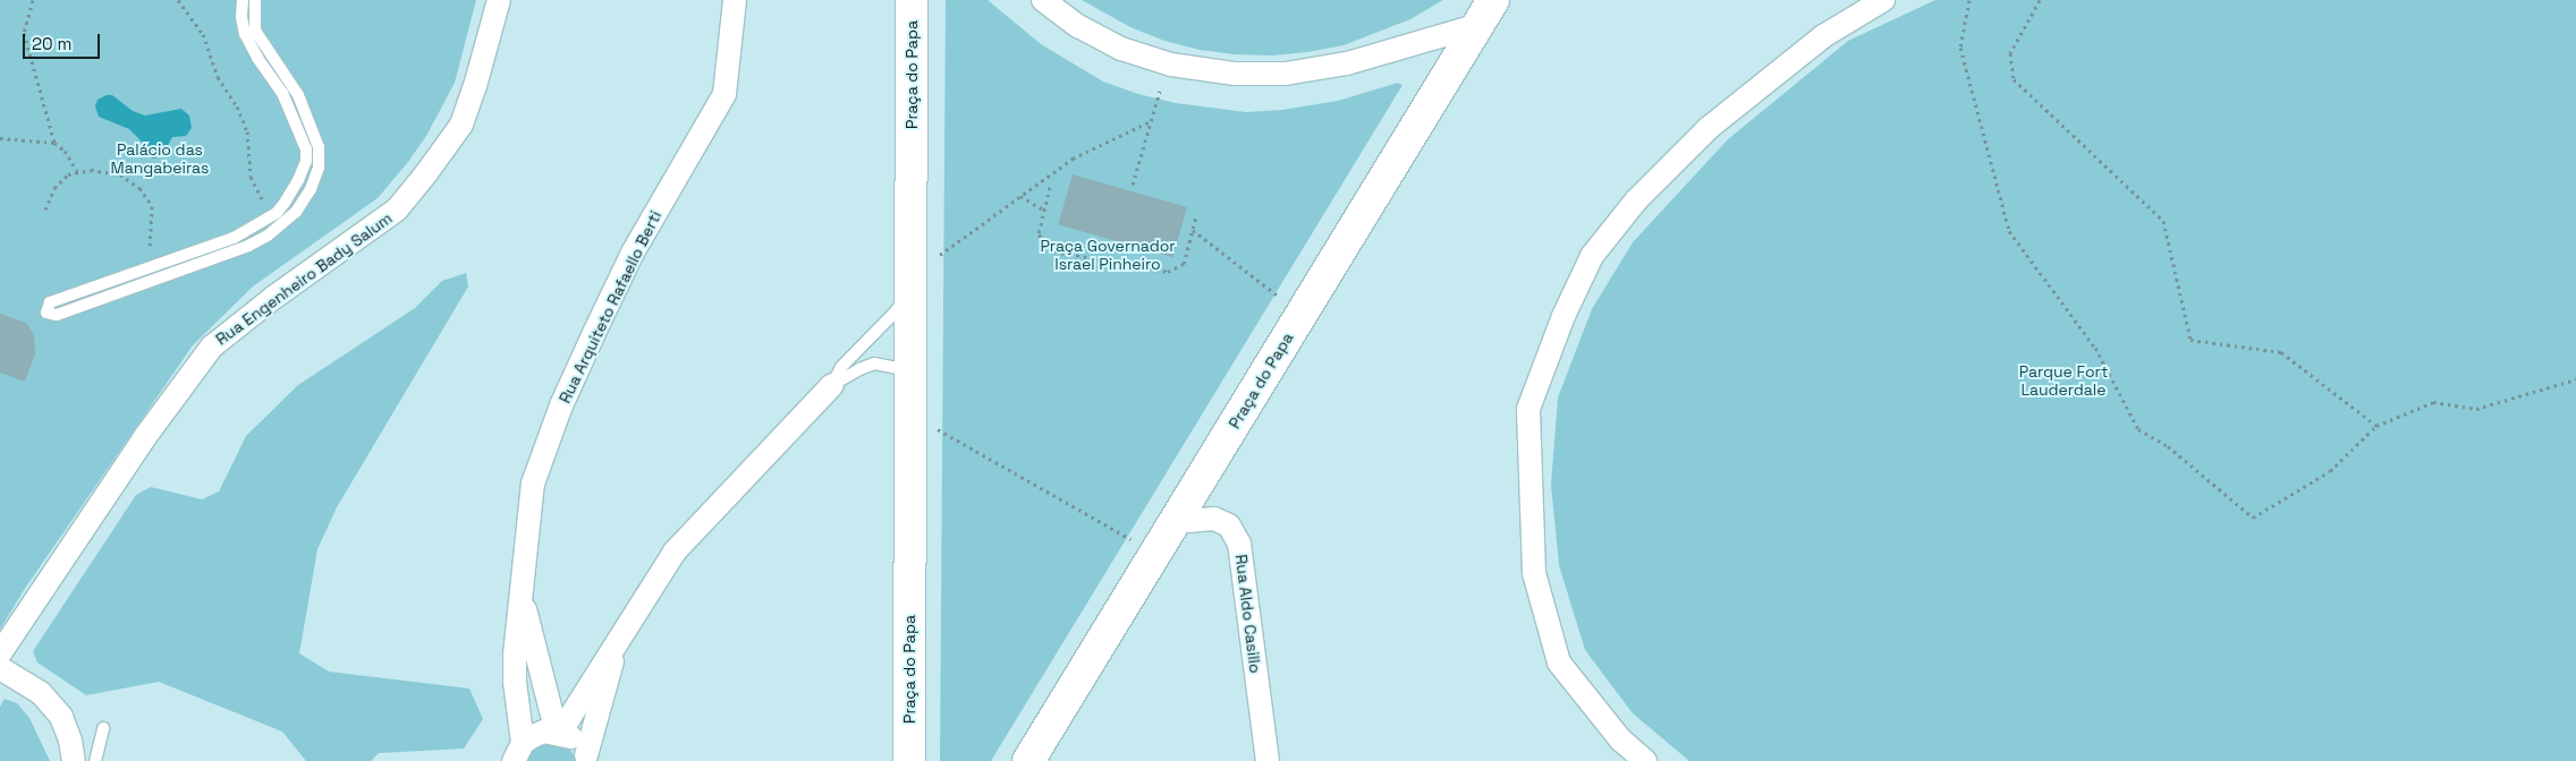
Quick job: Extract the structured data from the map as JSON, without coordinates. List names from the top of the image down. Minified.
{"streets":{"street":["Praça do Papa","Rua Engenheiro Bady Salum","Rua Arquiteto Rafaello Berti","Rua Aldo Casillo"]},"crossings":[["Praça do Papa","Rua Aldo Casillo"]],"parks":["Palácio das Mangabeiras","Praça Governador Israel Pinheiro","Parque Fort Lauderdale"],"scale_bar":"20 m"}
